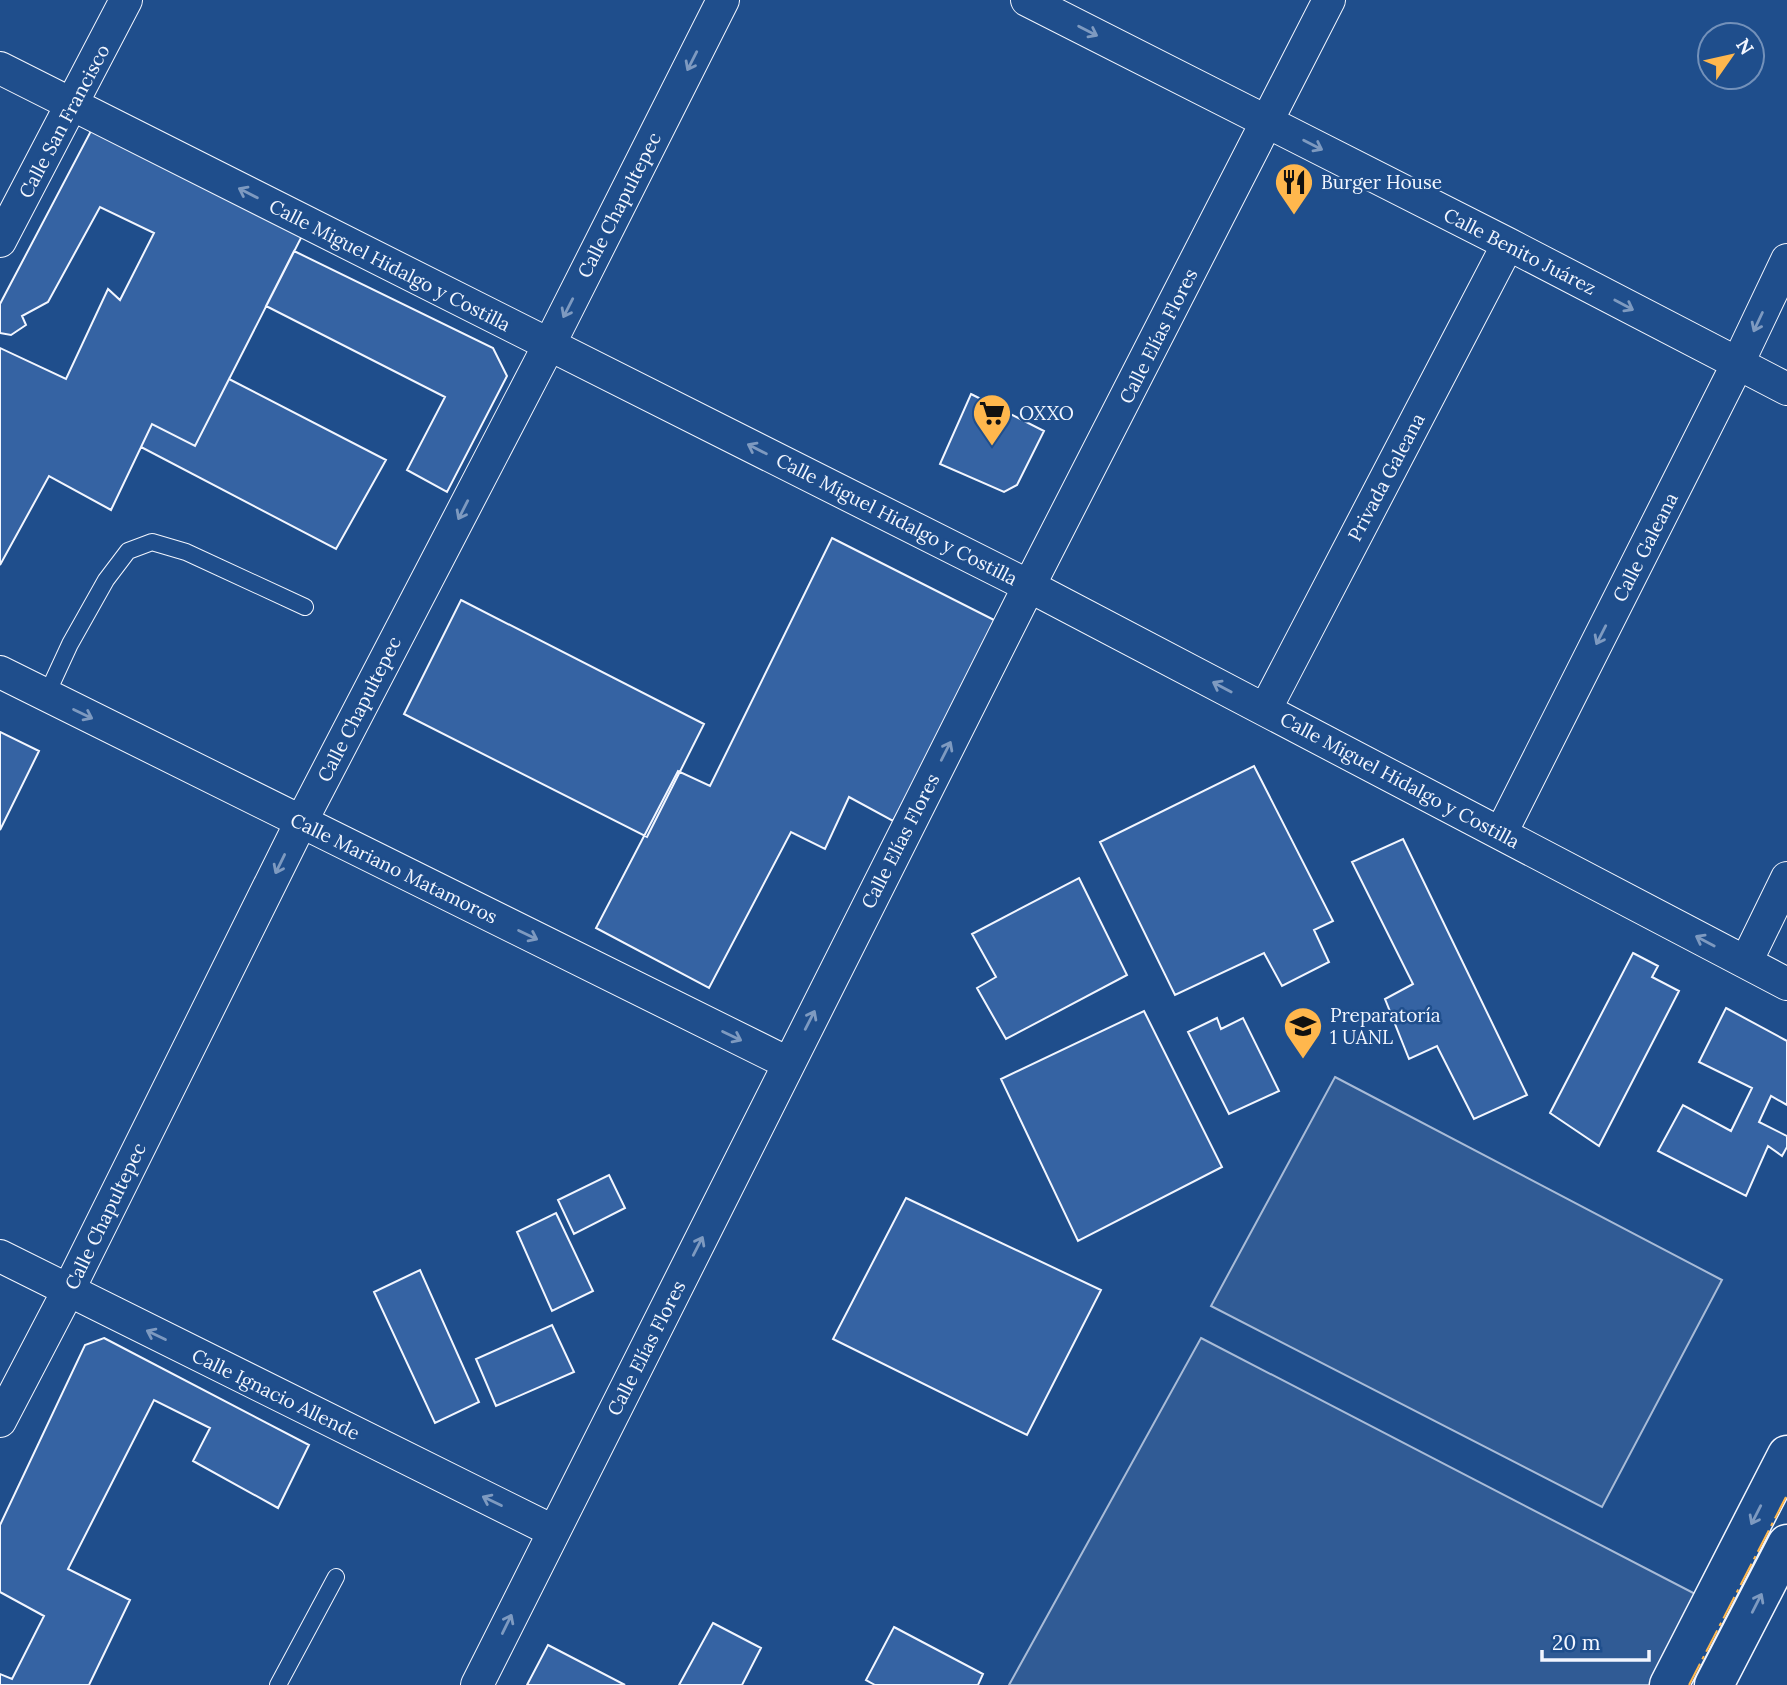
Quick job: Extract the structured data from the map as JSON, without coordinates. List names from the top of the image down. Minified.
{"streets":{"street":["Calle San Francisco","Calle Chapultepec","Calle Benito Juárez","Calle Miguel Hidalgo y Costilla","Calle Elías Flores","Privada Galeana","Calle Galeana","Calle Mariano Matamoros","Calle Ignacio Allende"]},"crossings":[["Calle San Francisco","Calle Miguel Hidalgo y Costilla"],["Calle Chapultepec","Calle Miguel Hidalgo y Costilla"],["Calle Chapultepec","Calle Mariano Matamoros"],["Calle Chapultepec","Calle Ignacio Allende"],["Calle Benito Juárez","Calle Elías Flores"],["Calle Benito Juárez","Privada Galeana"],["Calle Benito Juárez","Calle Galeana"],["Calle Miguel Hidalgo y Costilla","Calle Elías Flores"],["Calle Miguel Hidalgo y Costilla","Privada Galeana"],["Calle Miguel Hidalgo y Costilla","Calle Galeana"],["Calle Elías Flores","Calle Mariano Matamoros"],["Calle Elías Flores","Calle Ignacio Allende"]],"one_way":["Calle Chapultepec","Calle Benito Juárez","Calle Miguel Hidalgo y Costilla","Calle Elías Flores","Calle Galeana","Calle Mariano Matamoros","Calle Ignacio Allende"],"places":{"restaurant":["Burger House"],"supermarket":["OXXO"],"school or university":["Preparatoría 1 UANL"]},"scale_bar":"20 m","north":"top right"}
